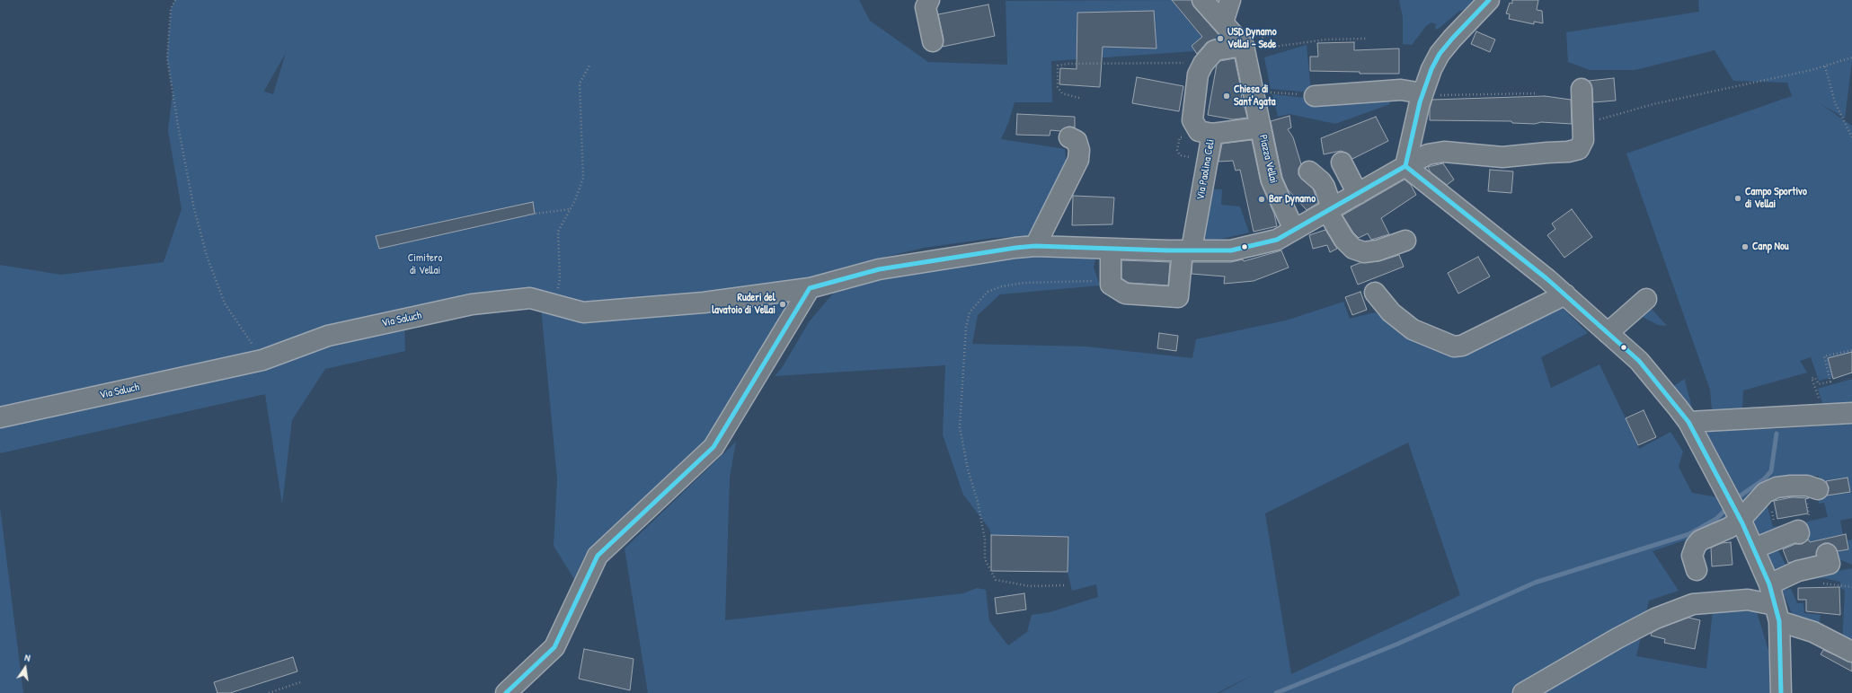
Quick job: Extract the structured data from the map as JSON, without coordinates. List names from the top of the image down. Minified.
{"streets":{"street":["Piazza Vellai","Via Paolina Celi","Via Saluch"]},"crossings":[["Piazza Vellai","Via Paolina Celi"],["Piazza Vellai","Via Saluch"],["Via Paolina Celi","Via Saluch"]],"parks":["Cimitero di Vellai"],"places":["USD Dynamo Vellai - Sede","Chiesa di Sant'Agata","Campo Sportivo di Vellai","Bar Dynamo","Canp Nou","Ruderi del lavatoio di Vellai"],"north":"top"}
